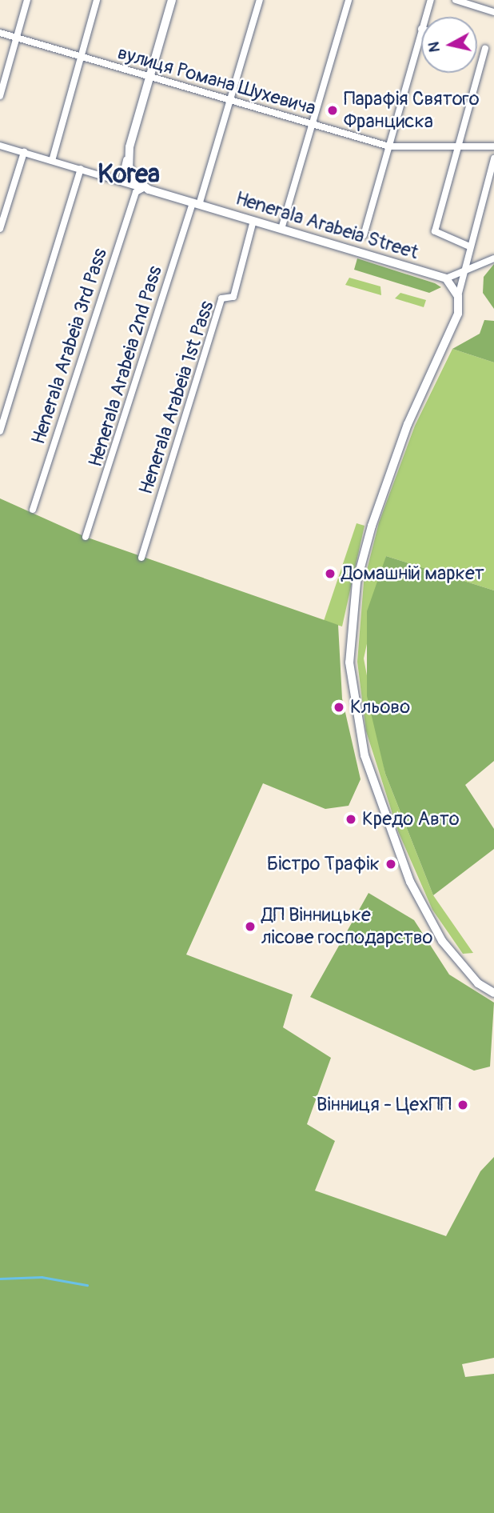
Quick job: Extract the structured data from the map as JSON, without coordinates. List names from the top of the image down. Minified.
{"streets":{"main road":["Henerala Arabeia Street"],"street":["вулиця Романа Шухевича","Henerala Arabeia 3rd Pass","Henerala Arabeia 2nd Pass","Henerala Arabeia 1st Pass"]},"crossings":[["вулиця Романа Шухевича","Henerala Arabeia 2nd Pass"],["Henerala Arabeia Street","Henerala Arabeia 3rd Pass"],["Henerala Arabeia Street","Henerala Arabeia 2nd Pass"],["Henerala Arabeia Street","Henerala Arabeia 1st Pass"]],"districts":["Korea"],"places":["Парафія Святого Франциска","Домашній маркет","Кльово","Кредо Авто","Бістро Трафік","ДП Вінницьке лісове господарство","Вінниця - ЦехПП"],"north":"left"}
